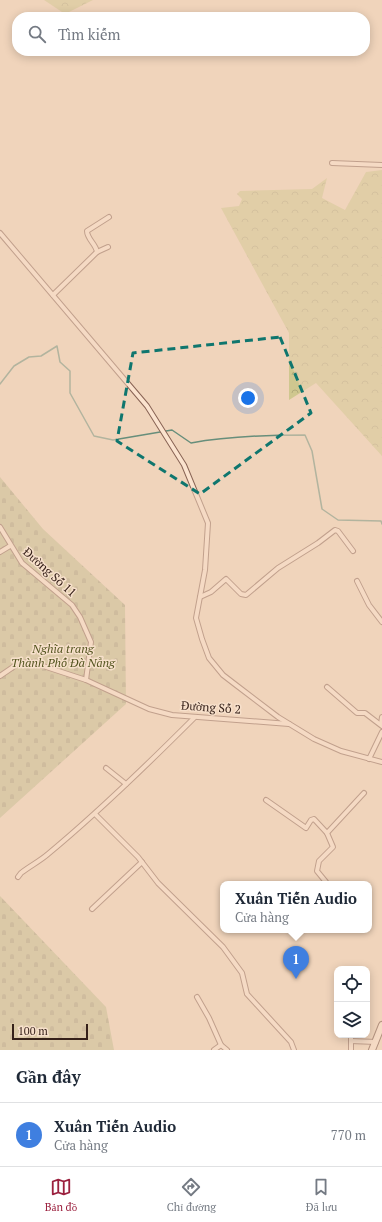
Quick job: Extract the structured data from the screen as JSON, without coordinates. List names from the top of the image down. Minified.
{"streets":{"street":["Đường Số 11","Đường Số 2"]},"crossings":[["Đường Số 11","Đường Số 2"]],"parks":["Nghĩa trang Thành Phố Đà Nẵng"],"scale_bar":"100 m","page":{"search":"Tìm kiếm","popup":["Xuân Tiến Audio","Cửa hàng"],"pins":"1","scale":"100 m","heading":"Gần đây","list":[{"mark":"1","name":"Xuân Tiến Audio","note":"Cửa hàng","value":"770 m"}],"nav":["Bản đồ","Chỉ đường","Đã lưu"]}}
